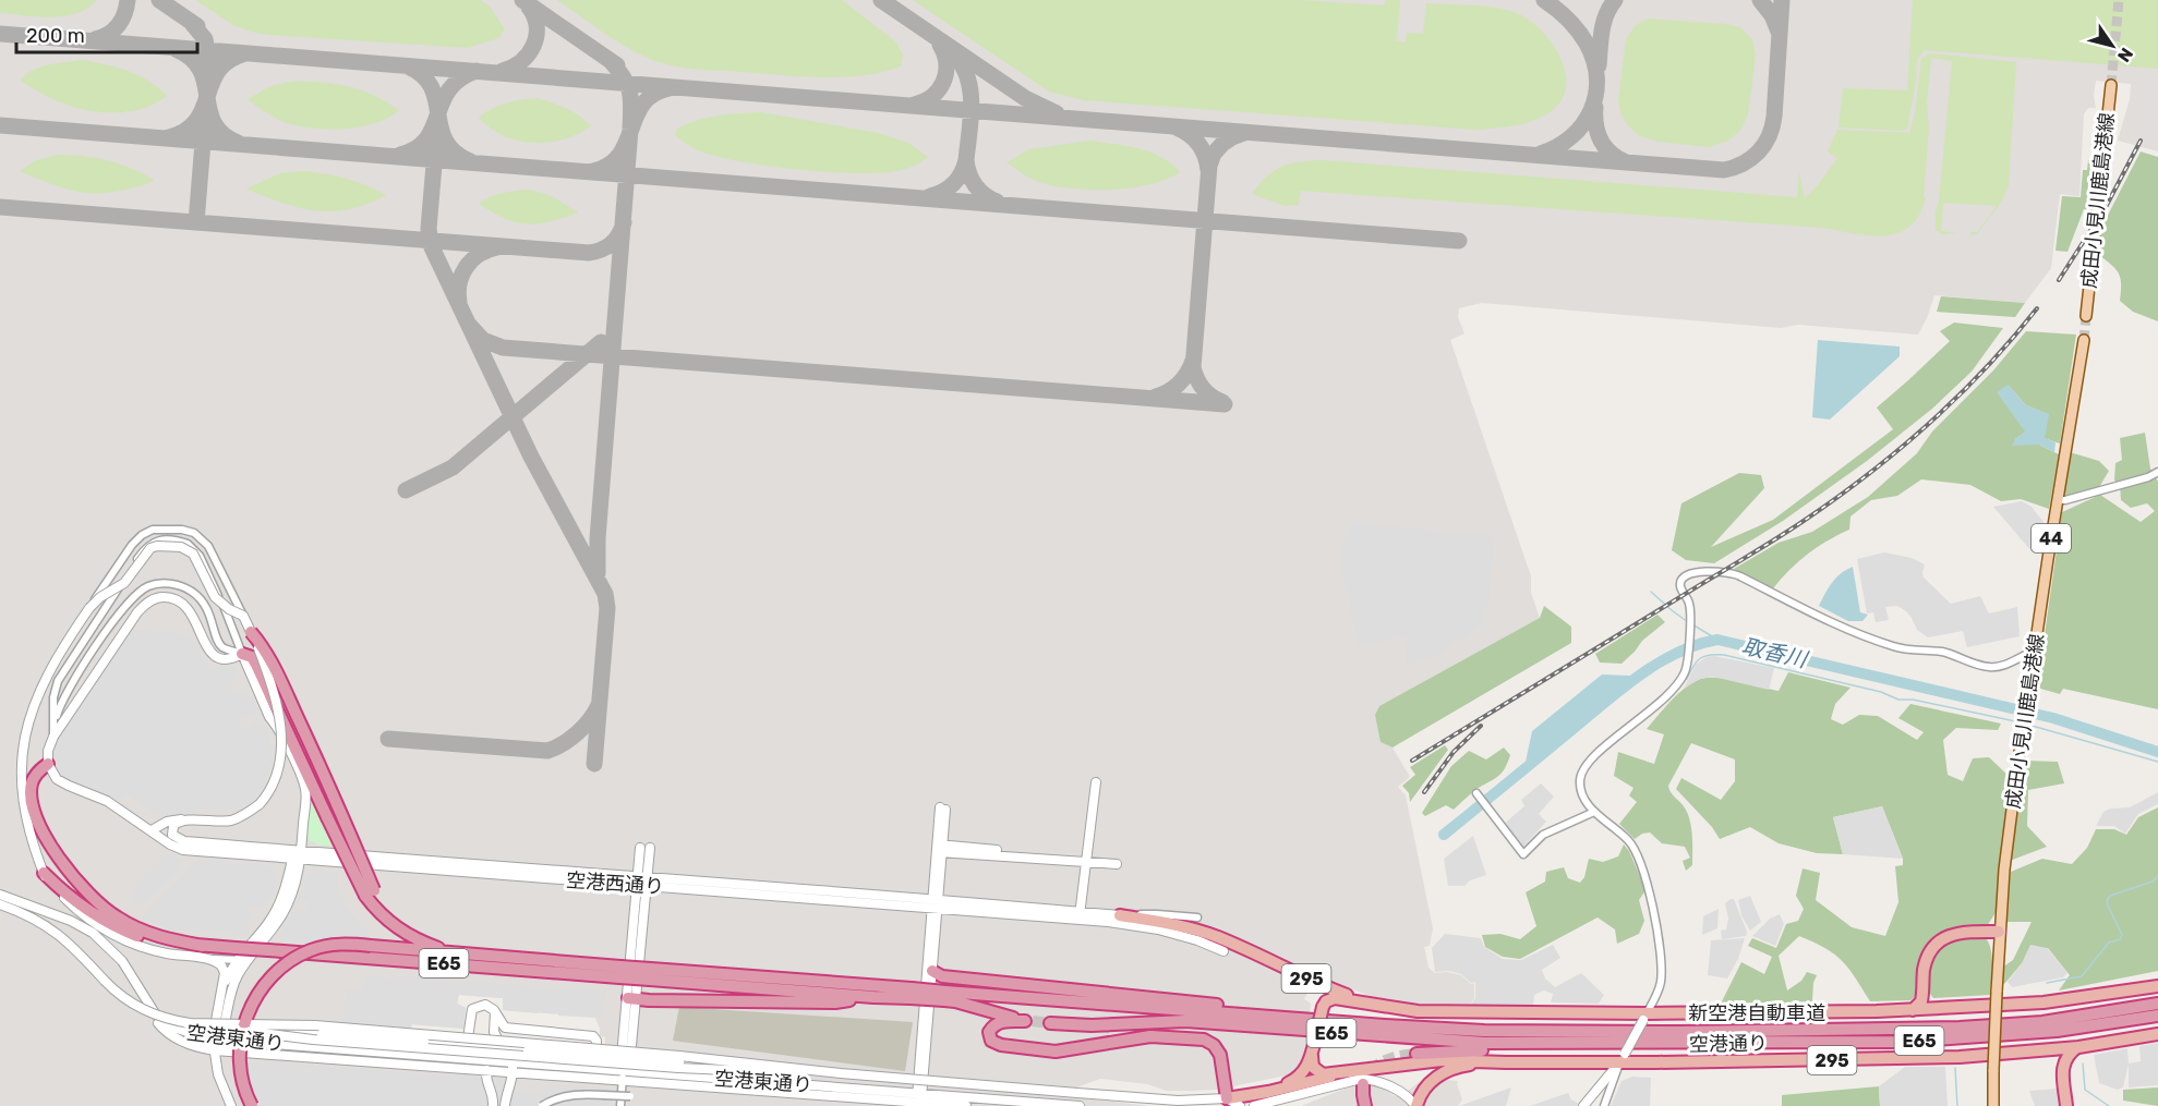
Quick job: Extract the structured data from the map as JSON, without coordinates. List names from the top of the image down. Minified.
{"streets":{"highway":["E65","295","新空港自動車道","空港通り"],"main road":["成田小見川鹿島港線","44"],"street":["空港西通り","空港東通り"]},"crossings":[["空港西通り","295"],["E65","295"],["E65","新空港自動車道"],["295","空港通り"]],"water":["取香川"],"scale_bar":"200 m","north":"bottom right"}
